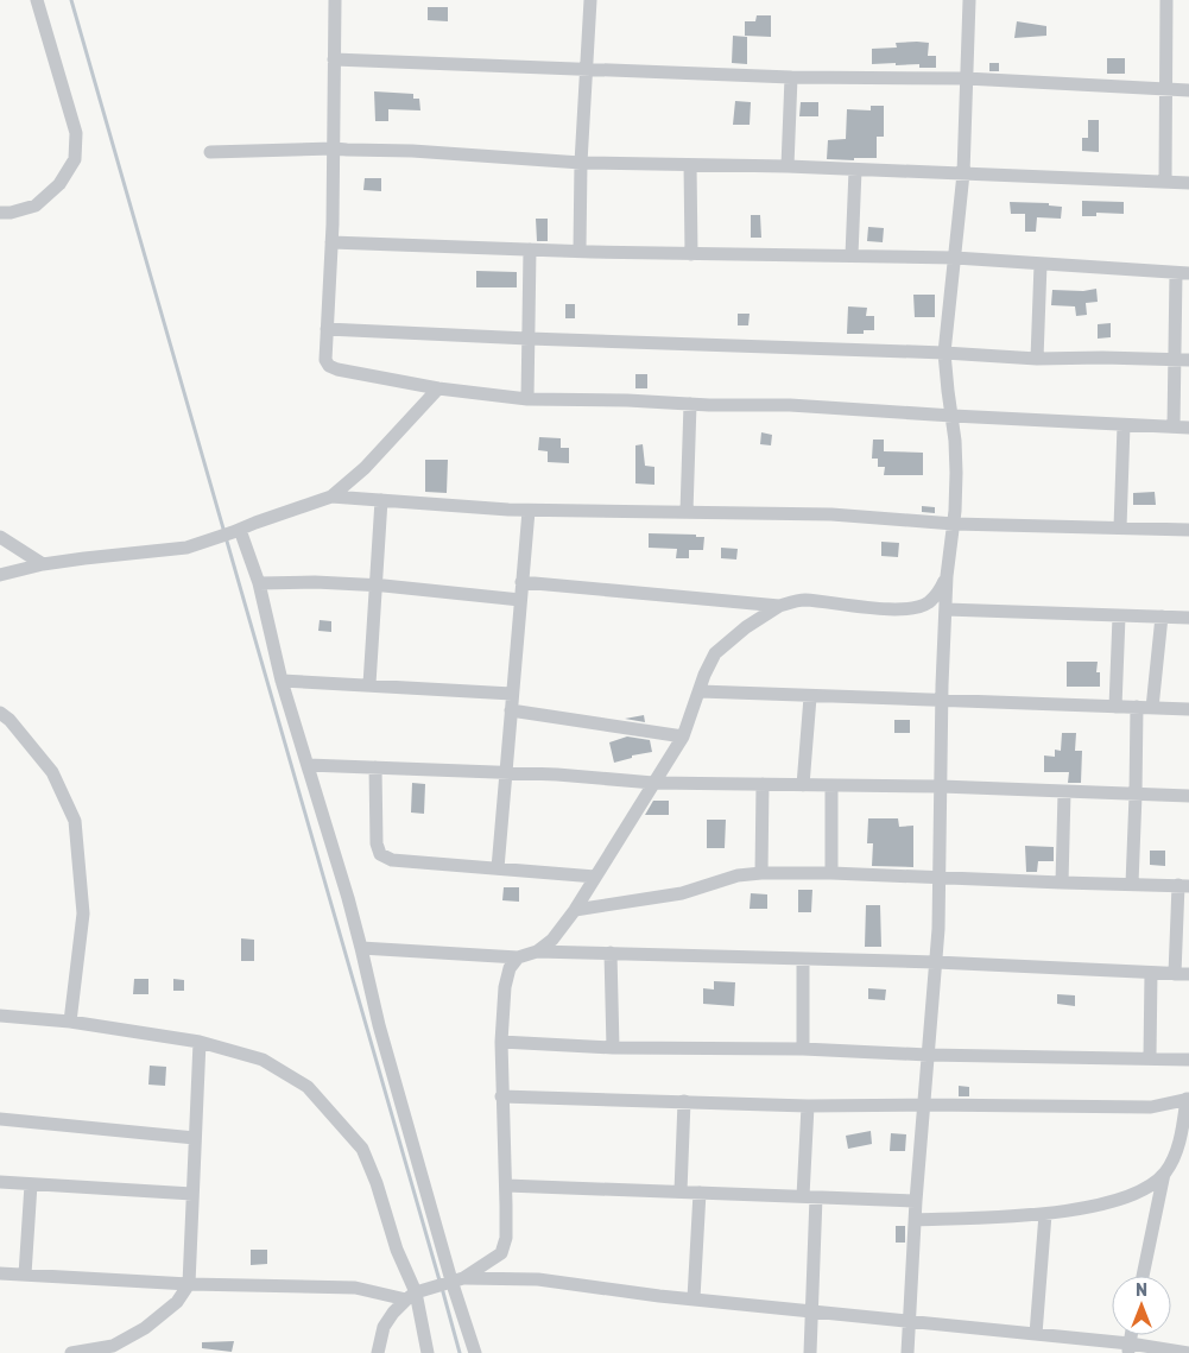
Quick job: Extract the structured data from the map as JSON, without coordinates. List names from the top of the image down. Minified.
{"north":"top"}
